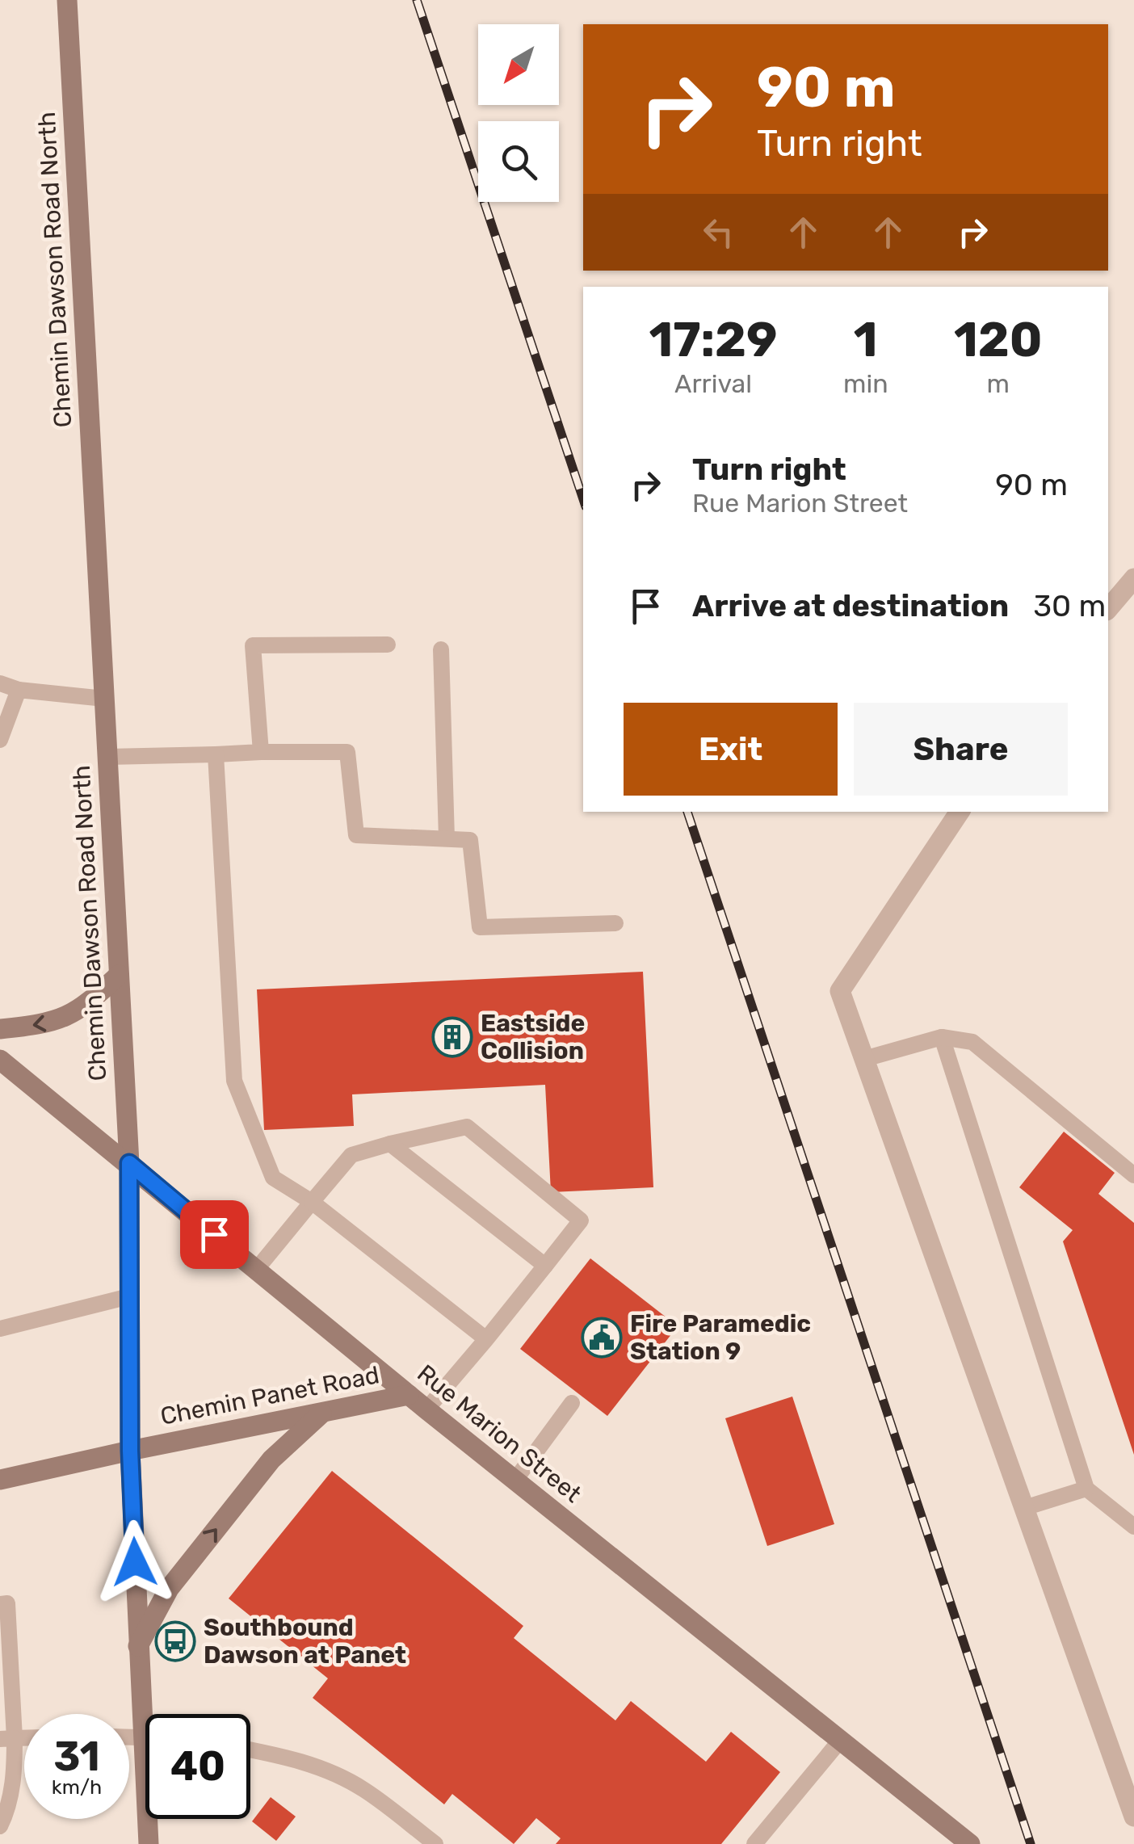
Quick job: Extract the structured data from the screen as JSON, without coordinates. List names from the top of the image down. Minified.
{"streets":{"street":["Chemin Dawson Road North","Chemin Panet Road","Rue Marion Street"]},"crossings":[["Chemin Dawson Road North","Chemin Panet Road"],["Chemin Dawson Road North","Rue Marion Street"],["Chemin Panet Road","Rue Marion Street"]],"places":{"building":["Eastside Collision"],"public building":["Fire Paramedic Station 9"],"bus stop":["Southbound Dawson at Panet"]},"north":"bottom left","page":{"turn":["90 m","Turn right"],"eta":["17:29","Arrival","1","min","120","m"],"list":[{"name":"Turn right","note":"Rue Marion Street","value":"90 m"},{"name":"Arrive at destination","value":"30 m"}],"buttons":["Exit","Share"],"speed":"31 km/h","limit":"40"}}
